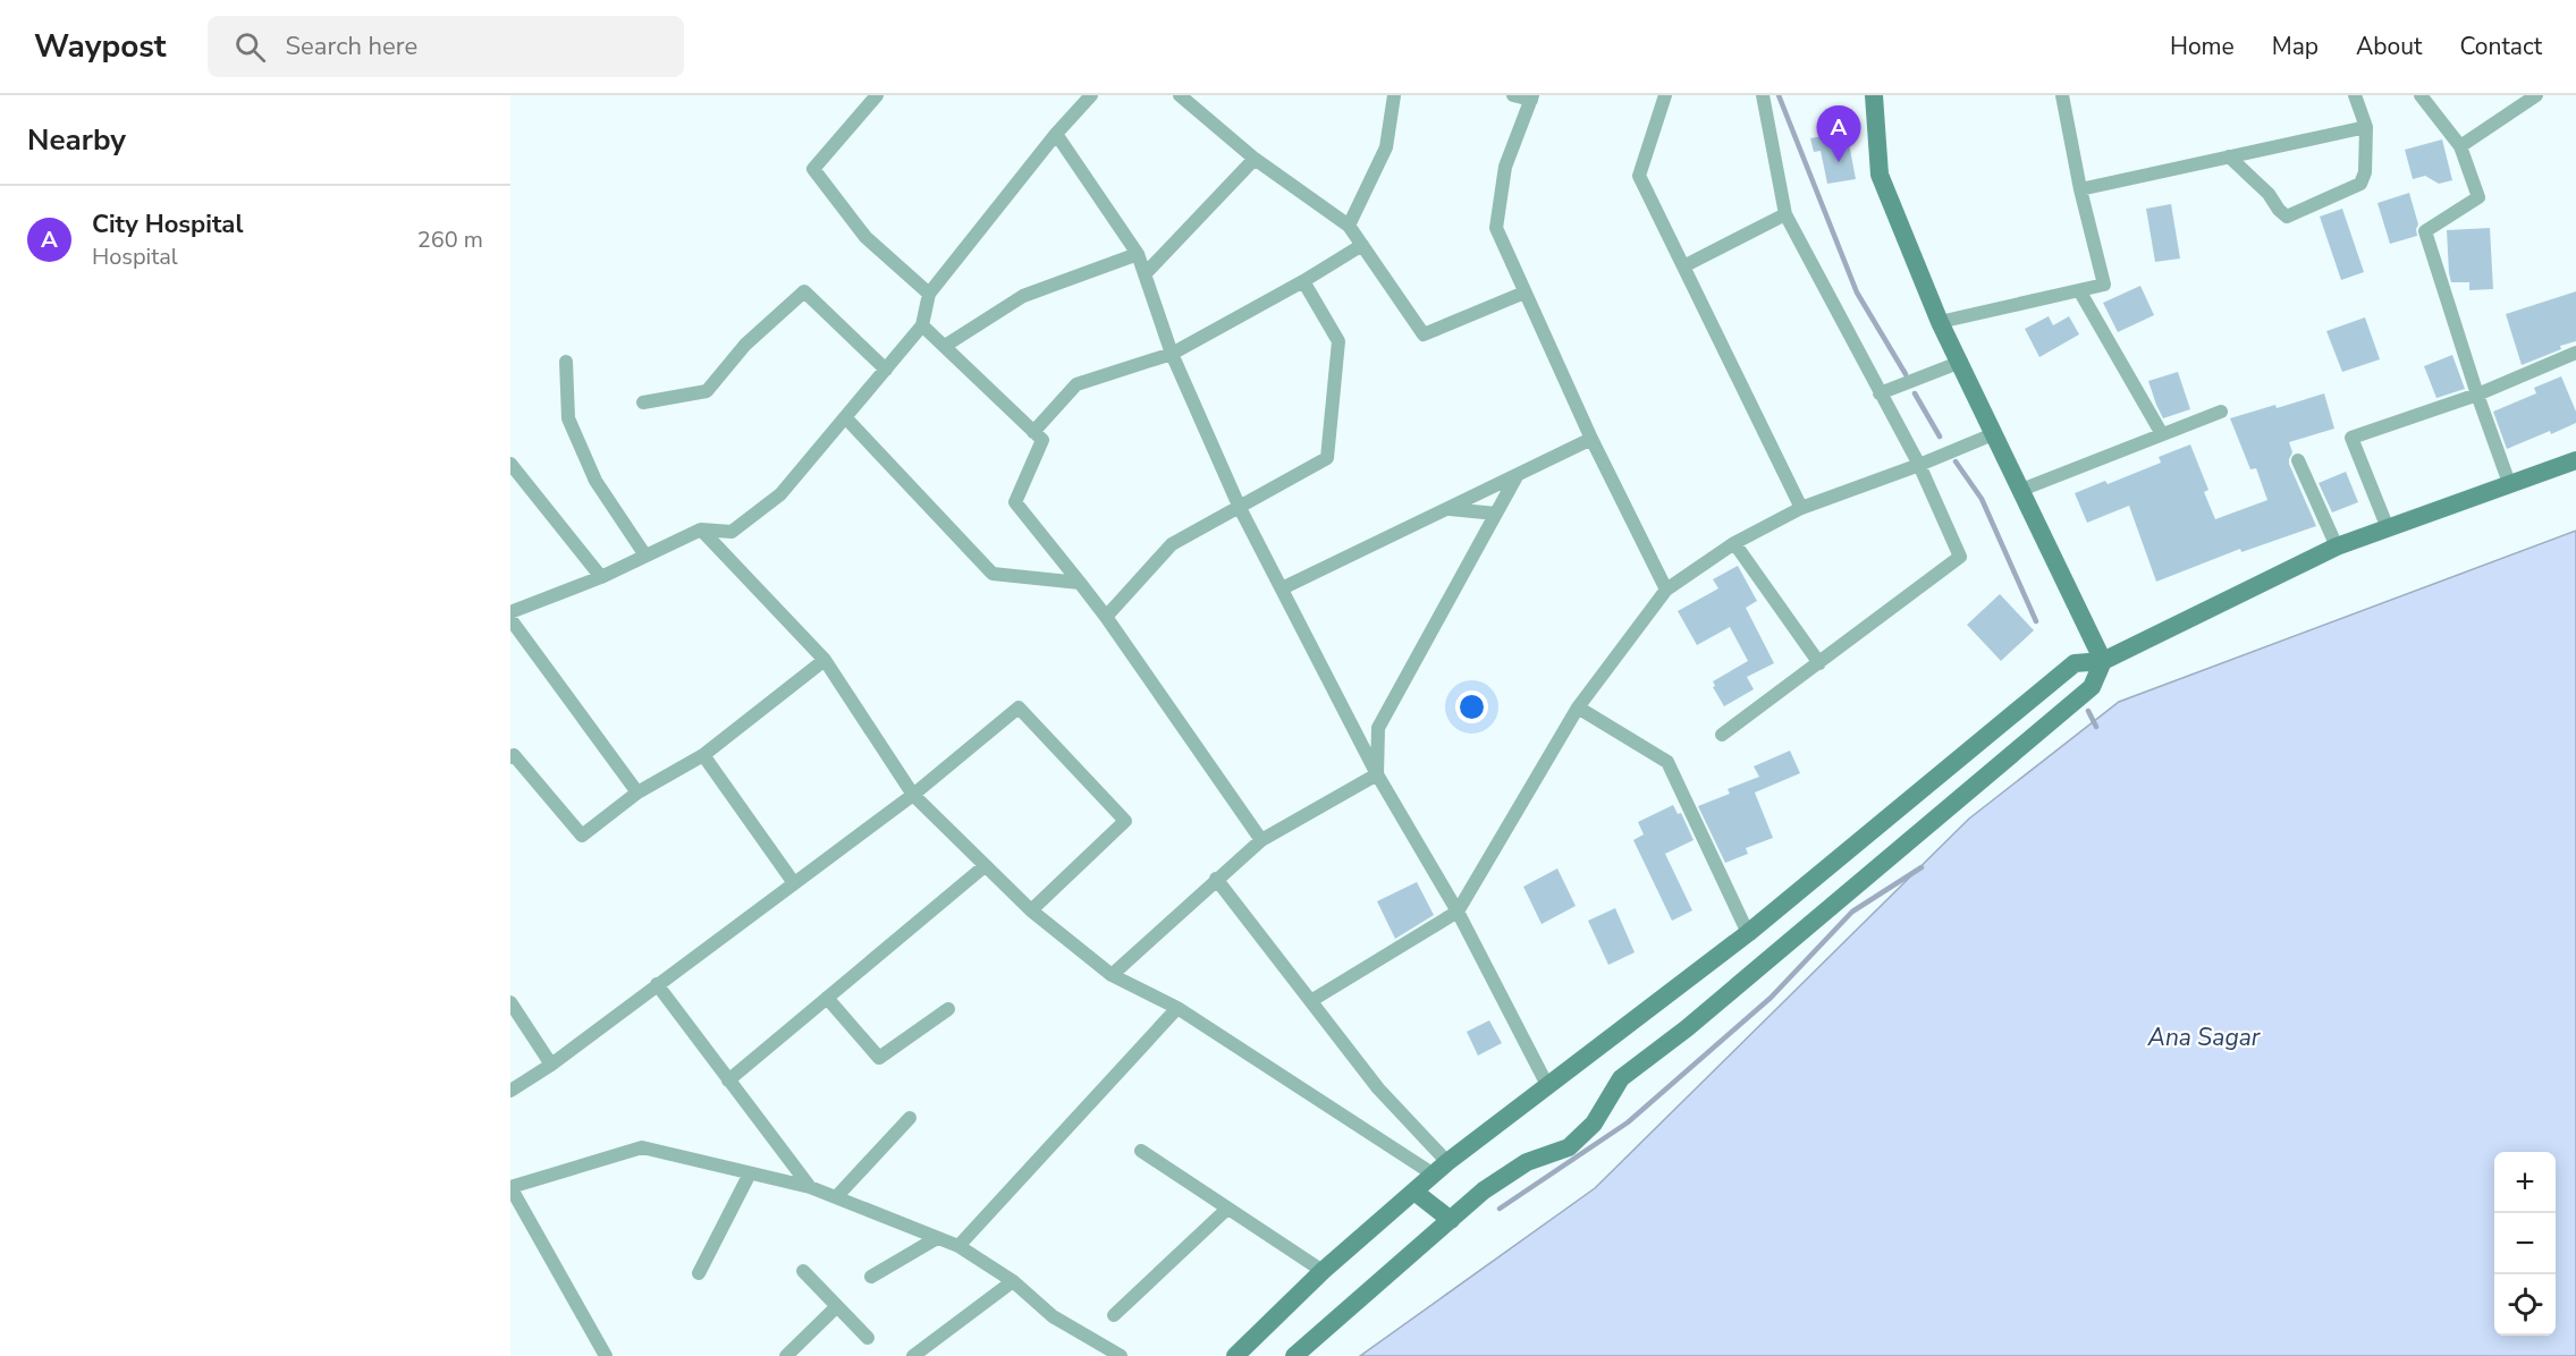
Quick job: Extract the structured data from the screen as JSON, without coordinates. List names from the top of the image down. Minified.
{"water":["Ana Sagar"],"page":{"header":"Waypost","search":"Search here","nav":["Home","Map","About","Contact"],"heading":"Nearby","pins":"A","list":[{"mark":"A","name":"City Hospital","note":"Hospital","value":"260 m"}],"map_buttons":["+","−"]}}
